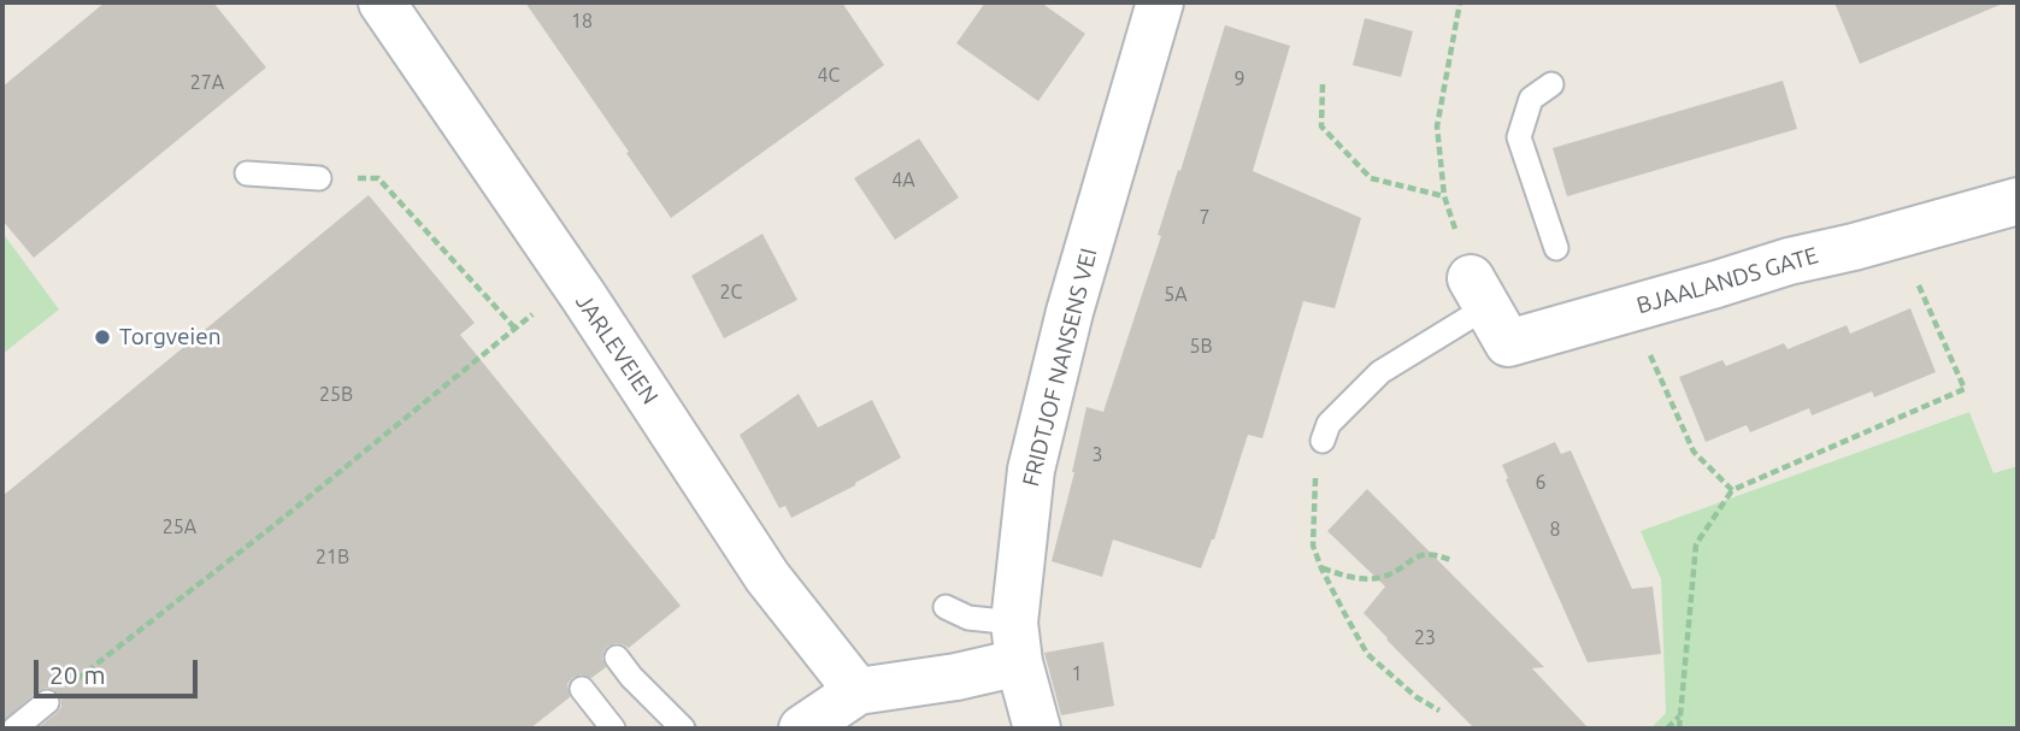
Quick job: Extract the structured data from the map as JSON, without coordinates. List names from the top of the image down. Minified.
{"streets":{"street":["BJAALANDS GATE","JARLEVEIEN","FRIDTJOF NANSENS VEI"]},"places":["Torgveien"],"house_numbers":["18","4C","9","27A","4A","7","2C","5A","5B","25B","3","6","25A","8","21B","23","1"],"scale_bar":"20 m"}
